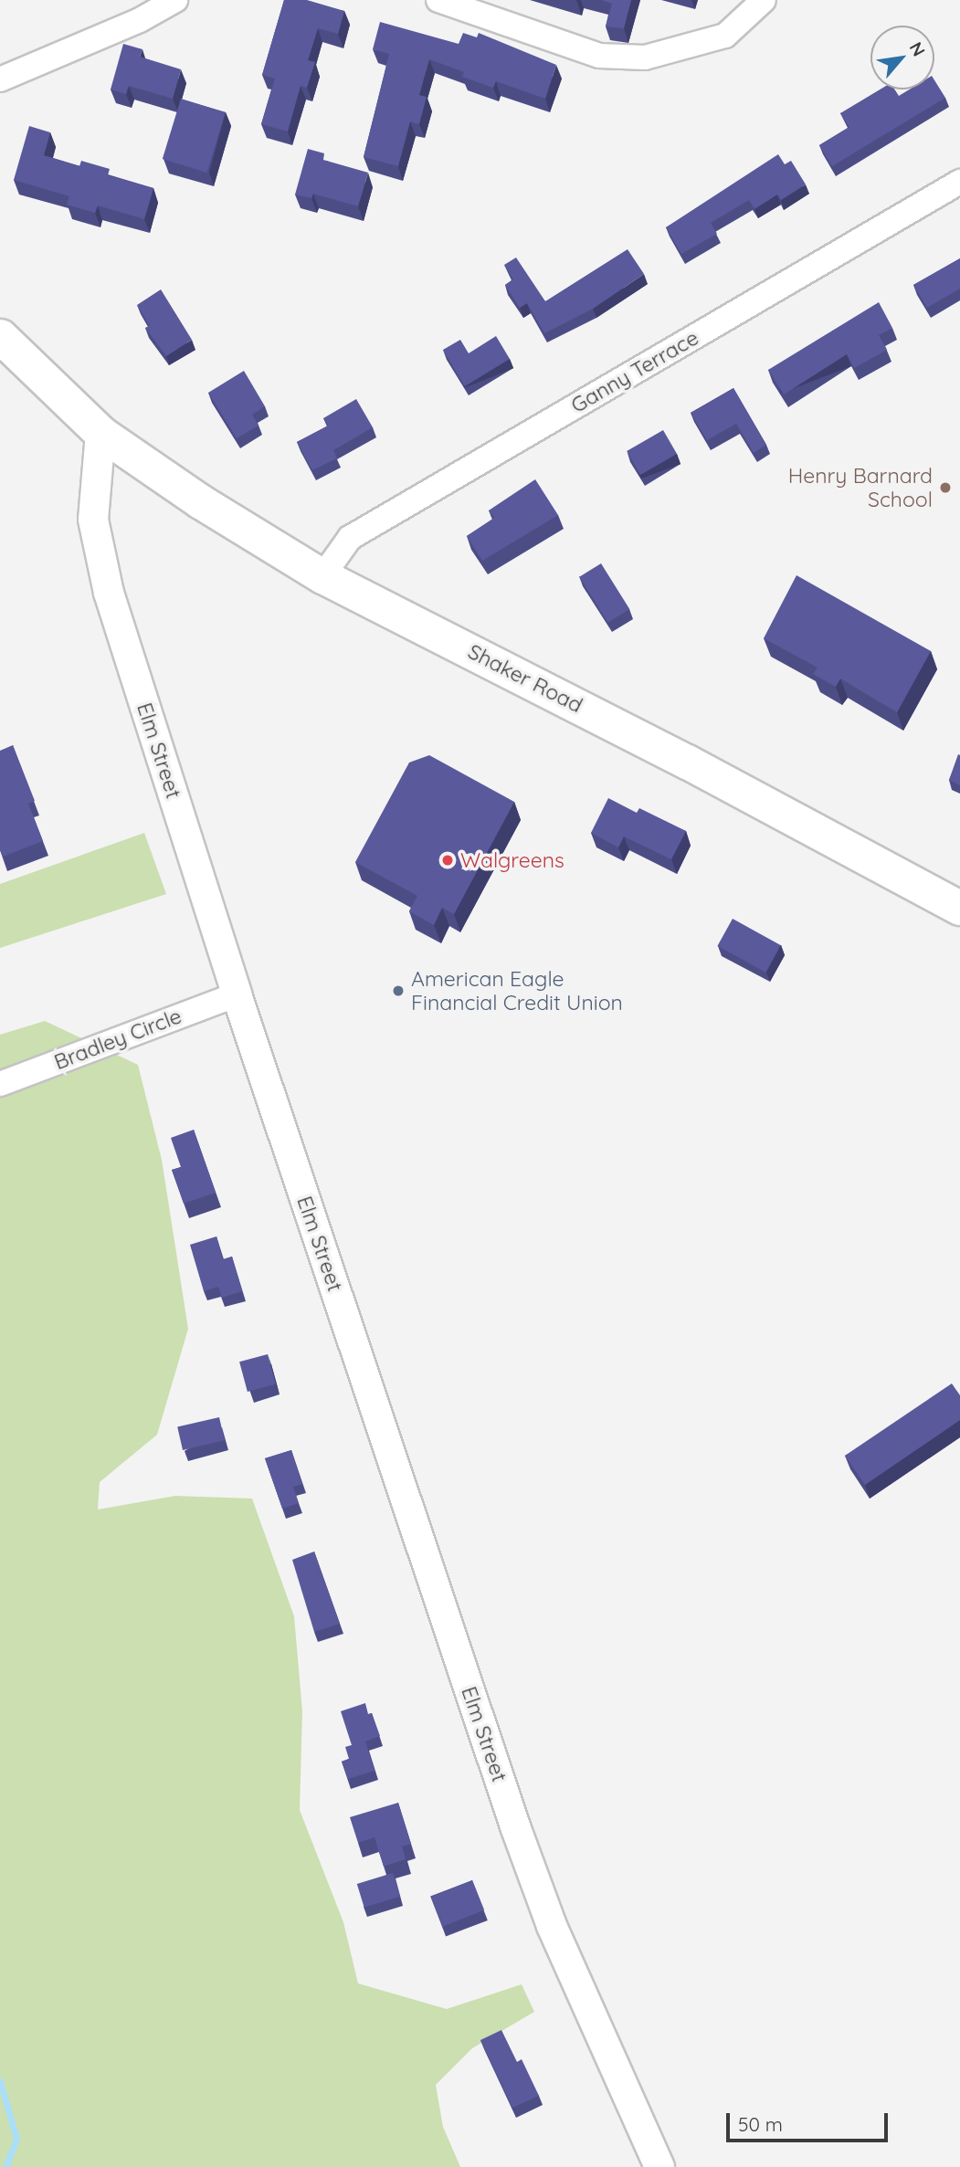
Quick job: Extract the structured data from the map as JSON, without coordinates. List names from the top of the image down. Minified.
{"streets":{"main road":["Shaker Road"],"street":["Ganny Terrace","Elm Street","Bradley Circle"]},"crossings":[["Ganny Terrace","Shaker Road"],["Shaker Road","Elm Street"],["Elm Street","Bradley Circle"]],"places":["Henry Barnard School","Walgreens","American Eagle Financial Credit Union"],"scale_bar":"50 m","north":"top right"}
